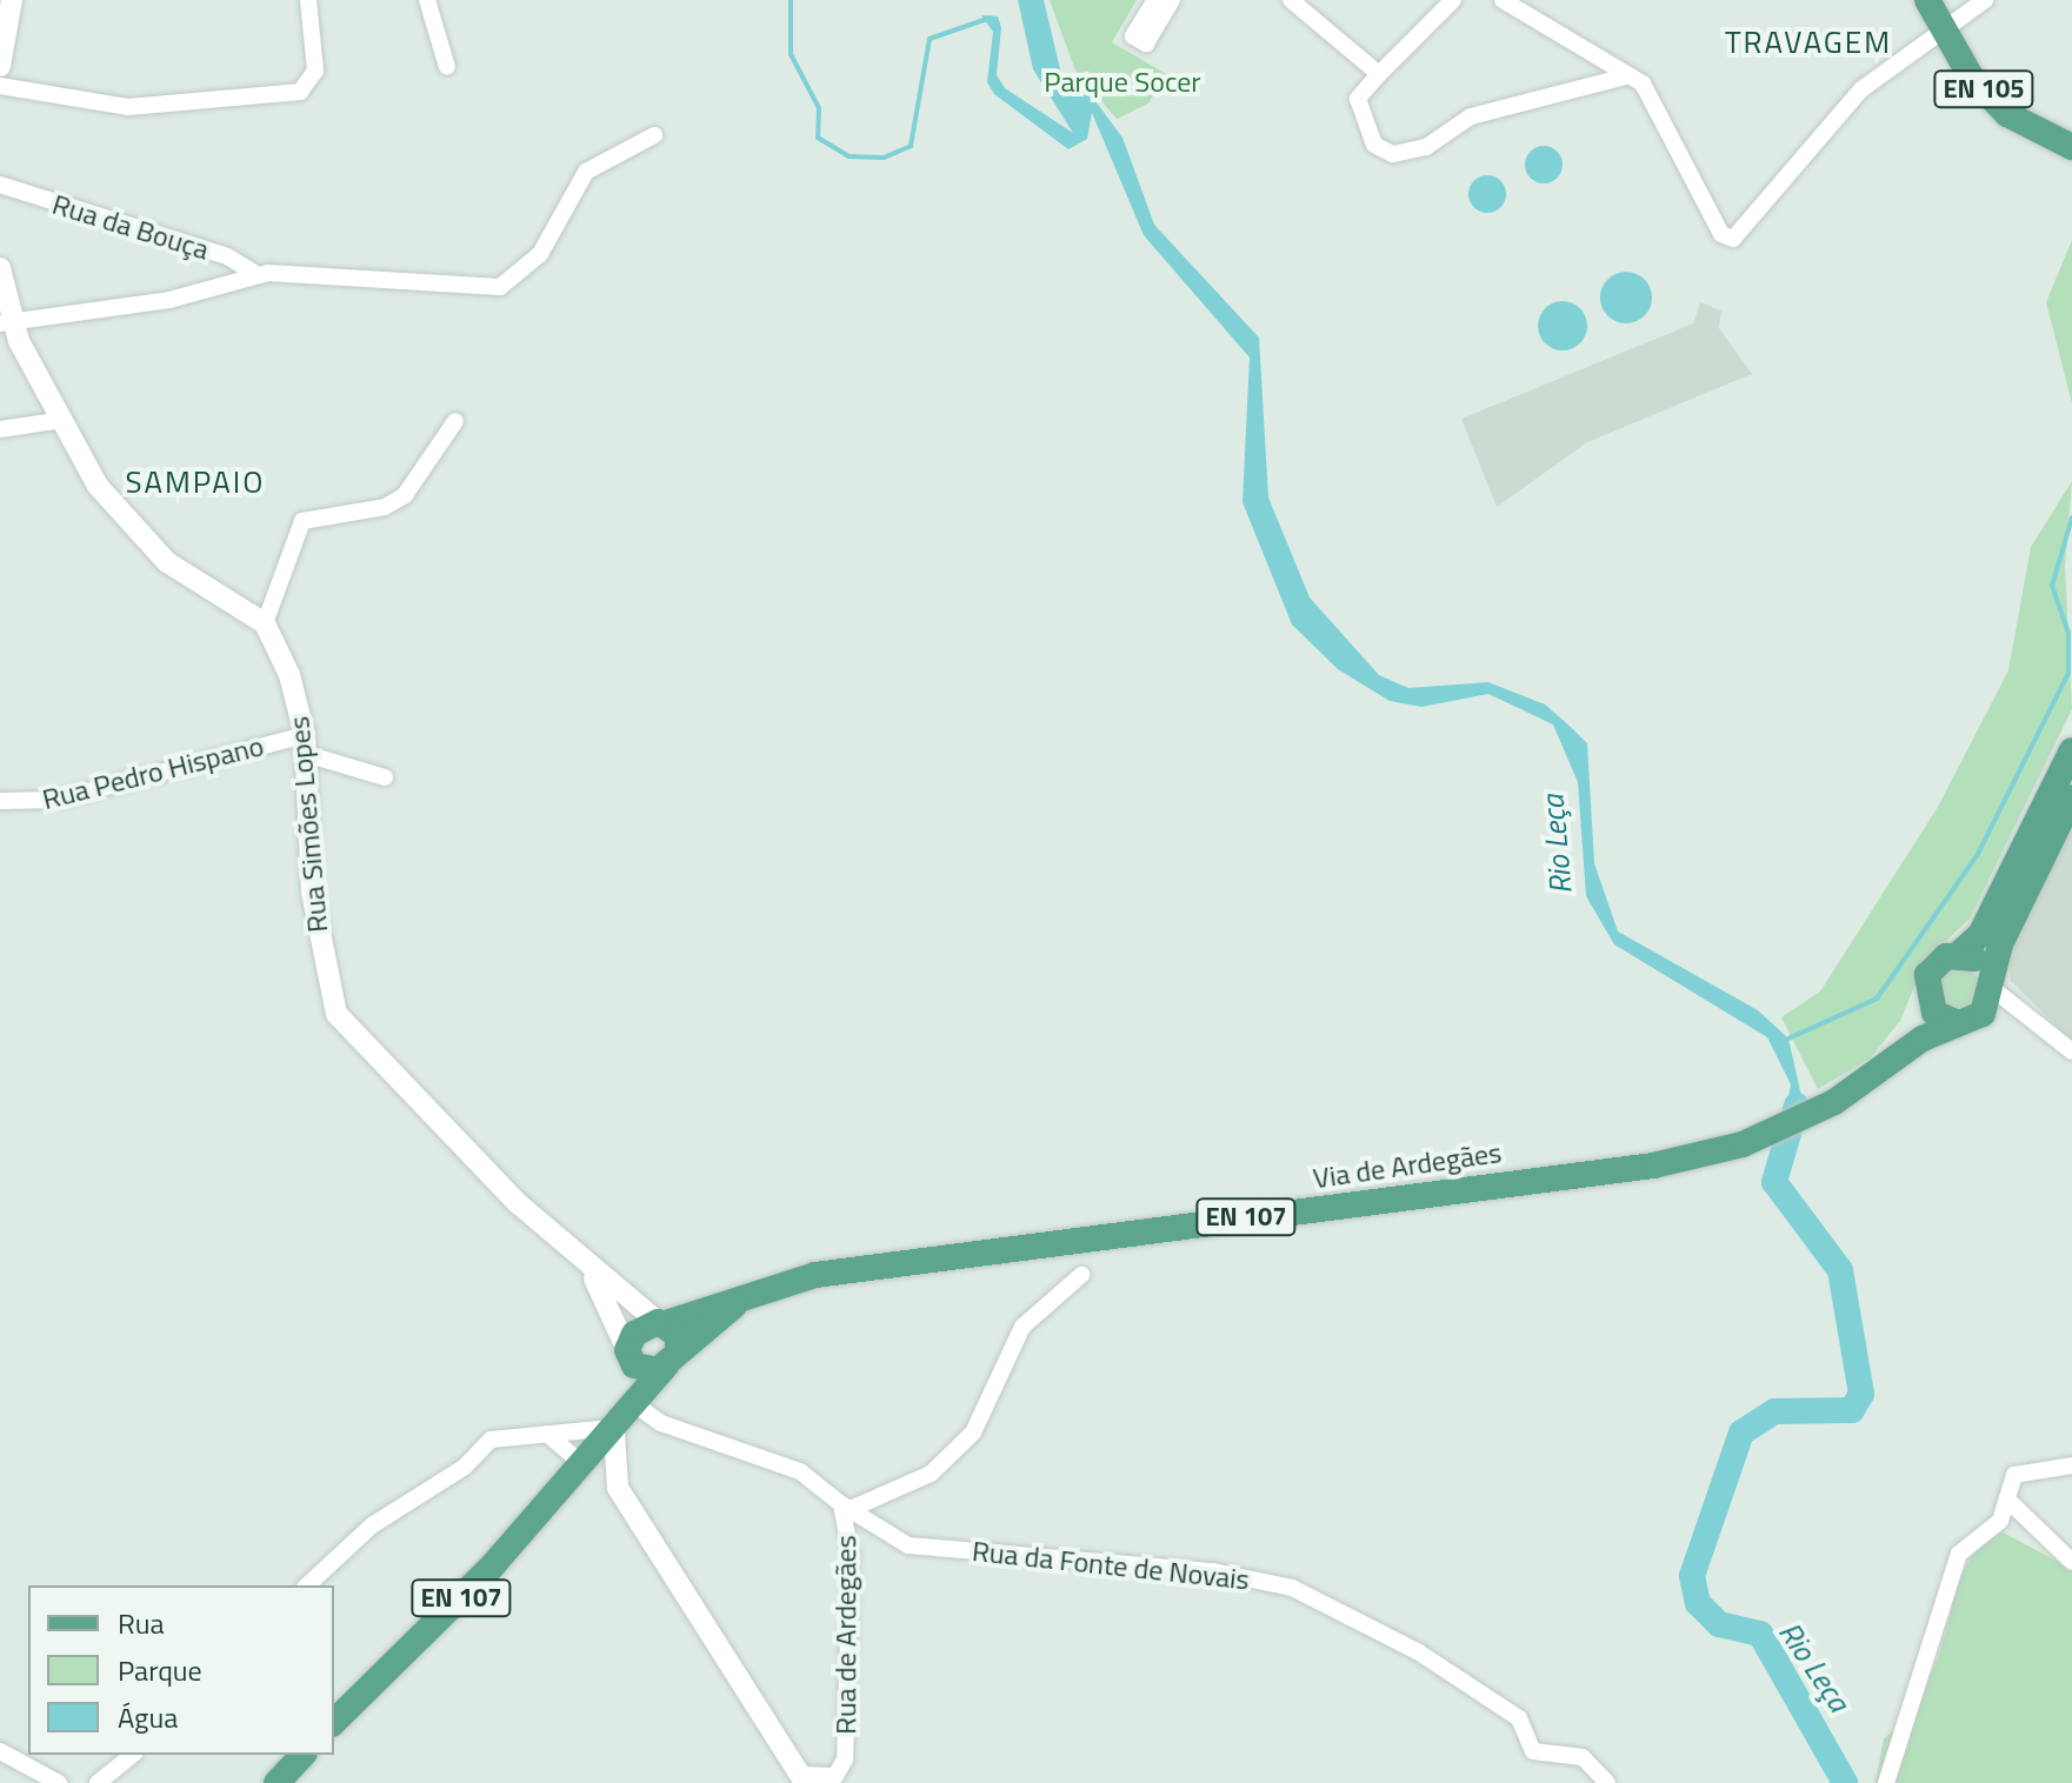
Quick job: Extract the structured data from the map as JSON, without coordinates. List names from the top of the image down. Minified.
{"streets":{"main road":["EN 105","Via de Ardegães","EN 107"],"street":["Rua da Bouça","Rua Pedro Hispano","Rua Simões Lopes","Rua da Fonte de Novais","Rua de Ardegães"]},"crossings":[["Rua Pedro Hispano","Rua Simões Lopes"],["Rua Simões Lopes","Via de Ardegães"],["Rua Simões Lopes","EN 107"],["Via de Ardegães","EN 107"],["EN 107","Rua de Ardegães"],["Rua da Fonte de Novais","Rua de Ardegães"]],"districts":["TRAVAGEM","SAMPAIO"],"water":["Rio Leça"],"parks":["Parque Socer"],"legend":["Rua","Parque","Água"]}
